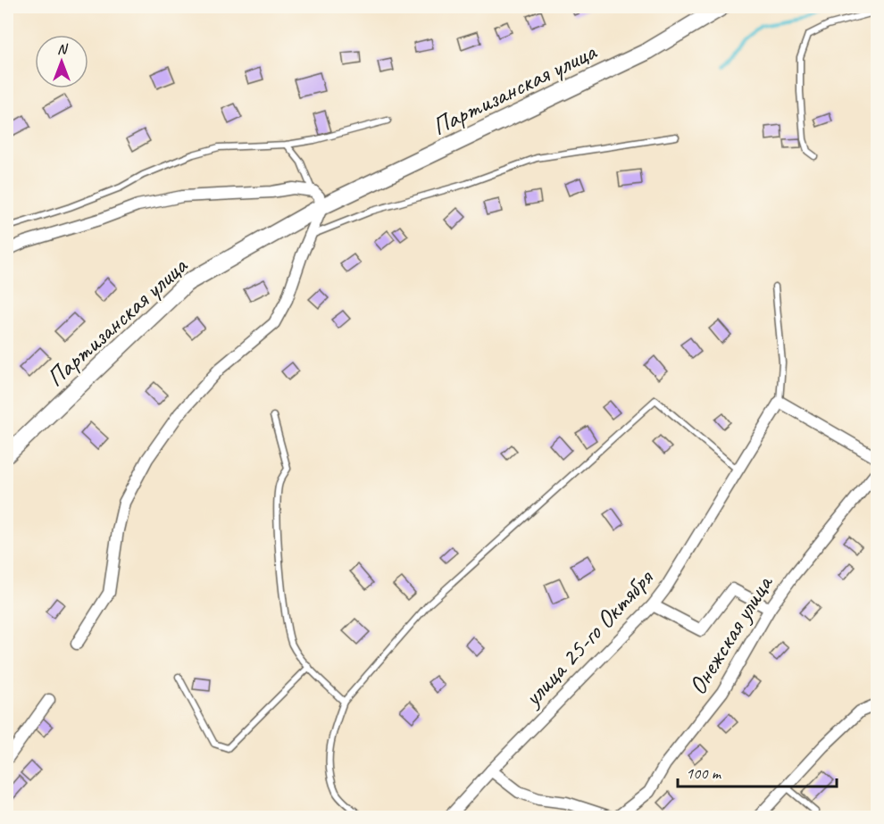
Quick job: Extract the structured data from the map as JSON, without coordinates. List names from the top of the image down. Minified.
{"streets":{"main road":["Партизанская улица"],"street":["Онежская улица","улица 25-го Октября"]},"scale_bar":"100 m","north":"top"}
